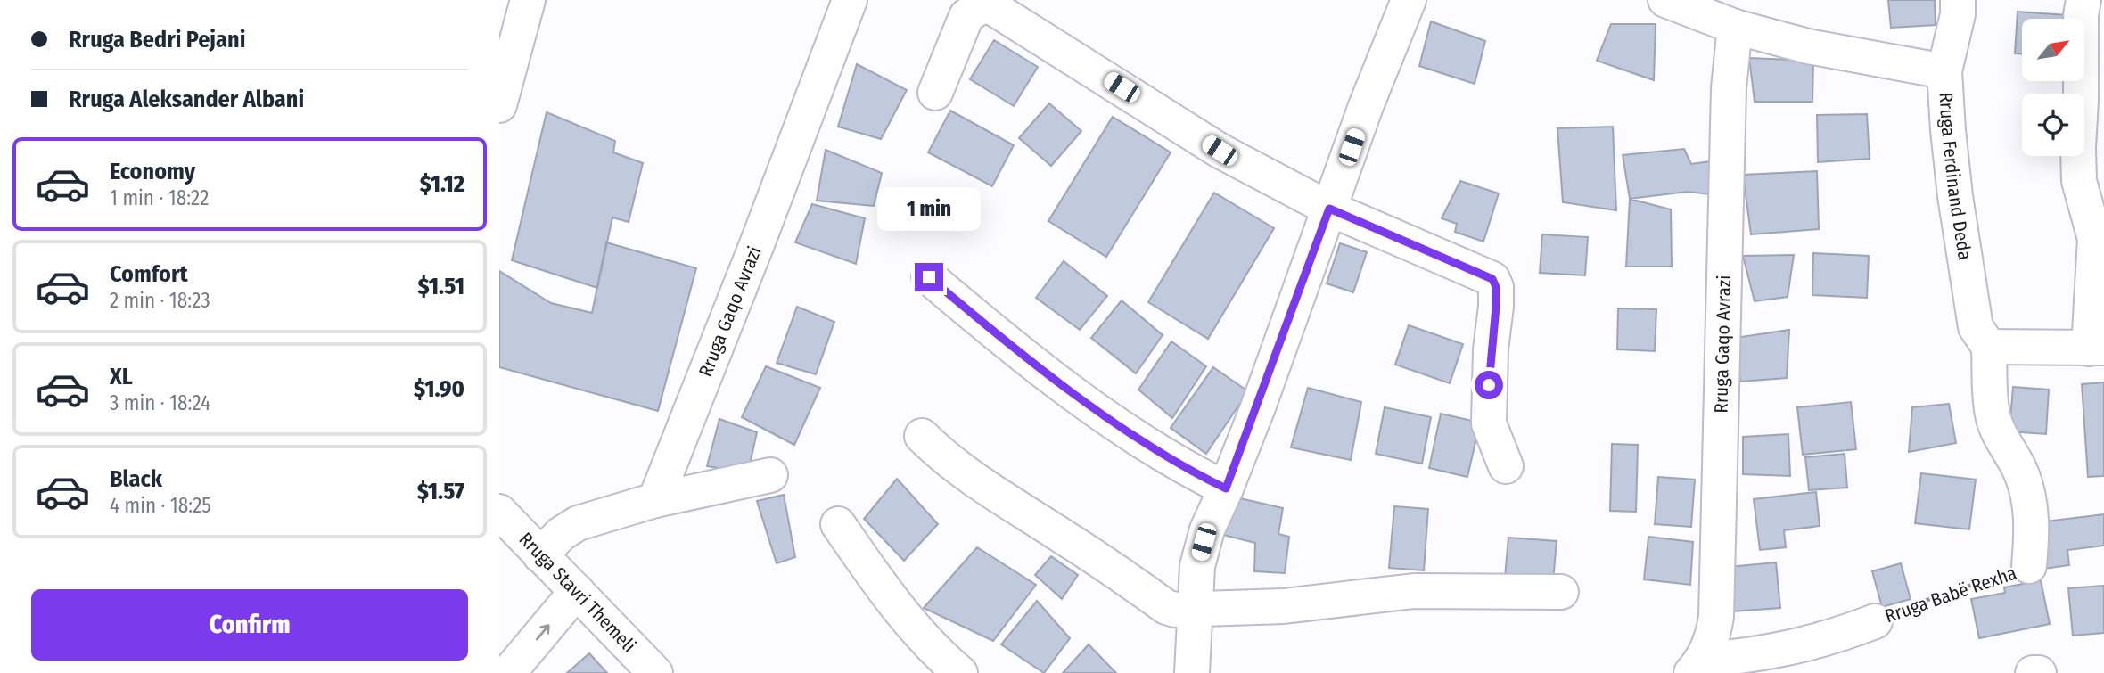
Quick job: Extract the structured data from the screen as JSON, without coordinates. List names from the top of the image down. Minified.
{"streets":{"street":["Rruga Ferdinand Deda","Rruga Gaqo Avrazi","Rruga Stavri Themeli","Rruga Babë Rexha"]},"crossings":[["Rruga Ferdinand Deda","Rruga Babë Rexha"],["Rruga Gaqo Avrazi","Rruga Babë Rexha"]],"north":"top right","page":{"banner":["Rruga Bedri Pejani","Rruga Aleksander Albani"],"list":[{"name":"Economy","note":"1 min · 18:22","value":"$1.12"},{"name":"Comfort","note":"2 min · 18:23","value":"$1.51"},{"name":"XL","note":"3 min · 18:24","value":"$1.90"},{"name":"Black","note":"4 min · 18:25","value":"$1.57"}],"bubble":"1 min","buttons":"Confirm"}}
